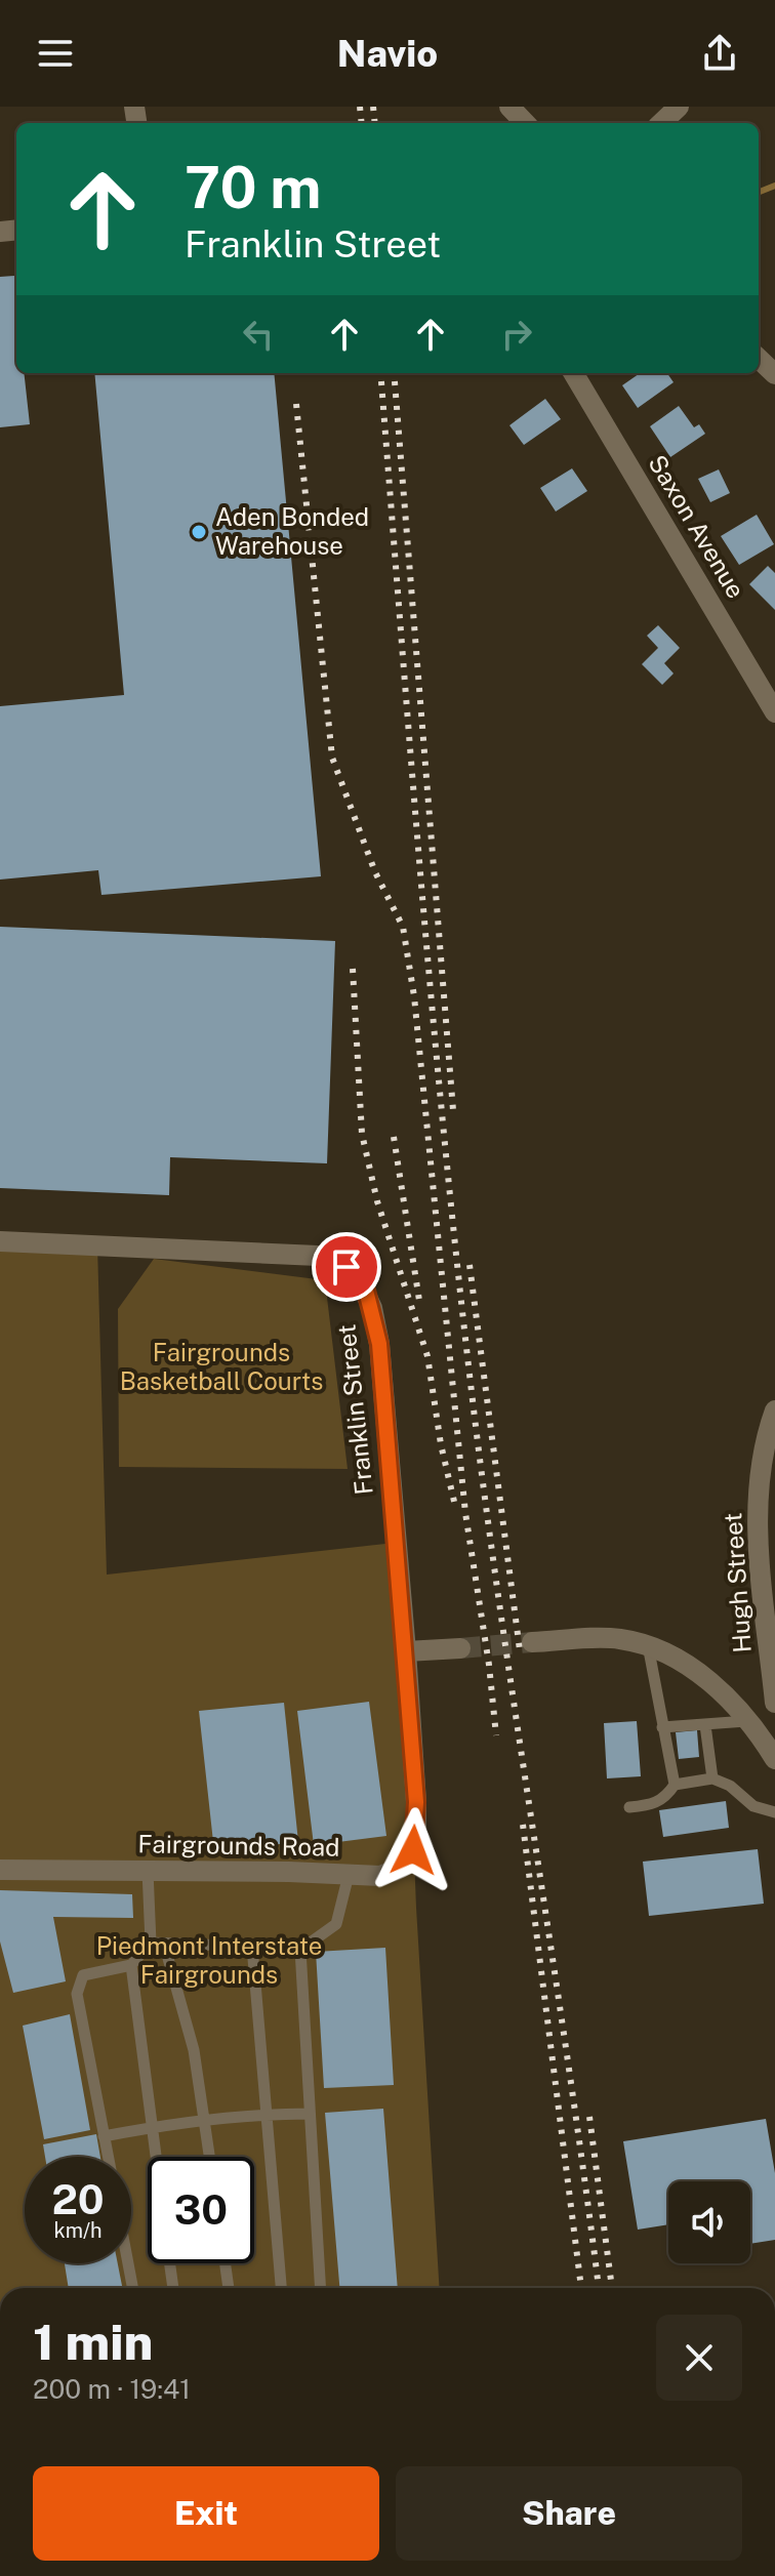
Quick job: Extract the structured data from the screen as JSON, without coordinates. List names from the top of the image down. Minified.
{"streets":{"street":["Saxon Avenue","Franklin Street","Hugh Street","Fairgrounds Road"]},"crossings":[["Franklin Street","Fairgrounds Road"]],"parks":["Fairgrounds Basketball Courts","Piedmont Interstate Fairgrounds"],"places":["Aden Bonded Warehouse"],"page":{"header":"Navio","turn":["70 m","Franklin Street"],"speed":"20 km/h","limit":"30","heading":["1 min","200 m · 19:41"],"buttons":["Exit","Share"]}}
